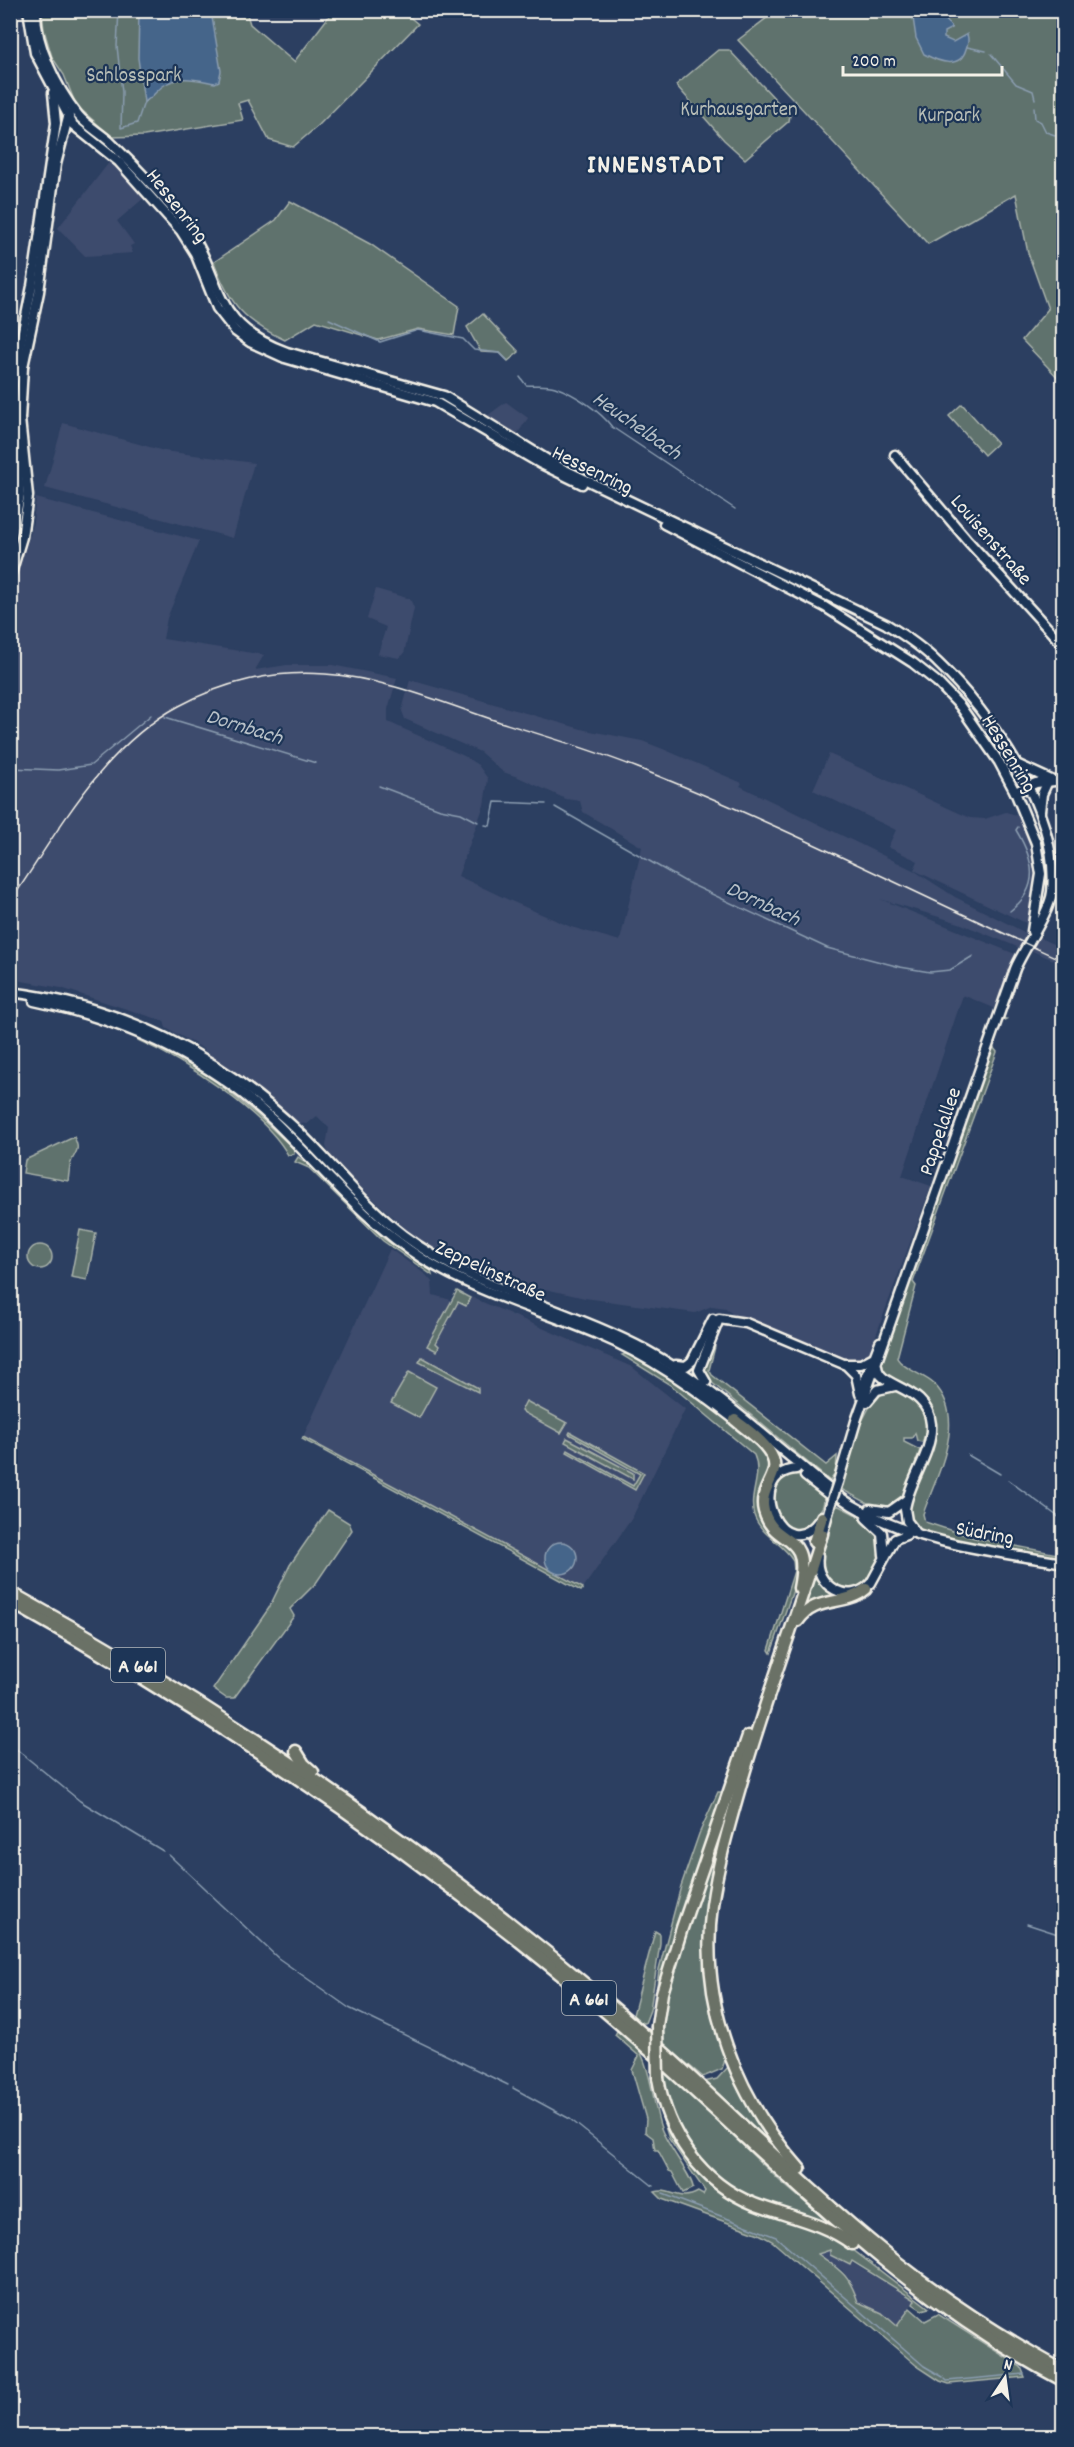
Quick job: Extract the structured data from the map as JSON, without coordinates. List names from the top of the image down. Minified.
{"streets":{"highway":["A 661"],"street":["Hessenring","Louisenstraße","Pappelallee","Zeppelinstraße","Südring"]},"crossings":[["Hessenring","Pappelallee"],["Zeppelinstraße","Südring"]],"districts":["INNENSTADT"],"water":["Heuchelbach","Dornbach"],"parks":["Schlosspark","Kurhausgarten","Kurpark"],"scale_bar":"200 m","north":"top"}
